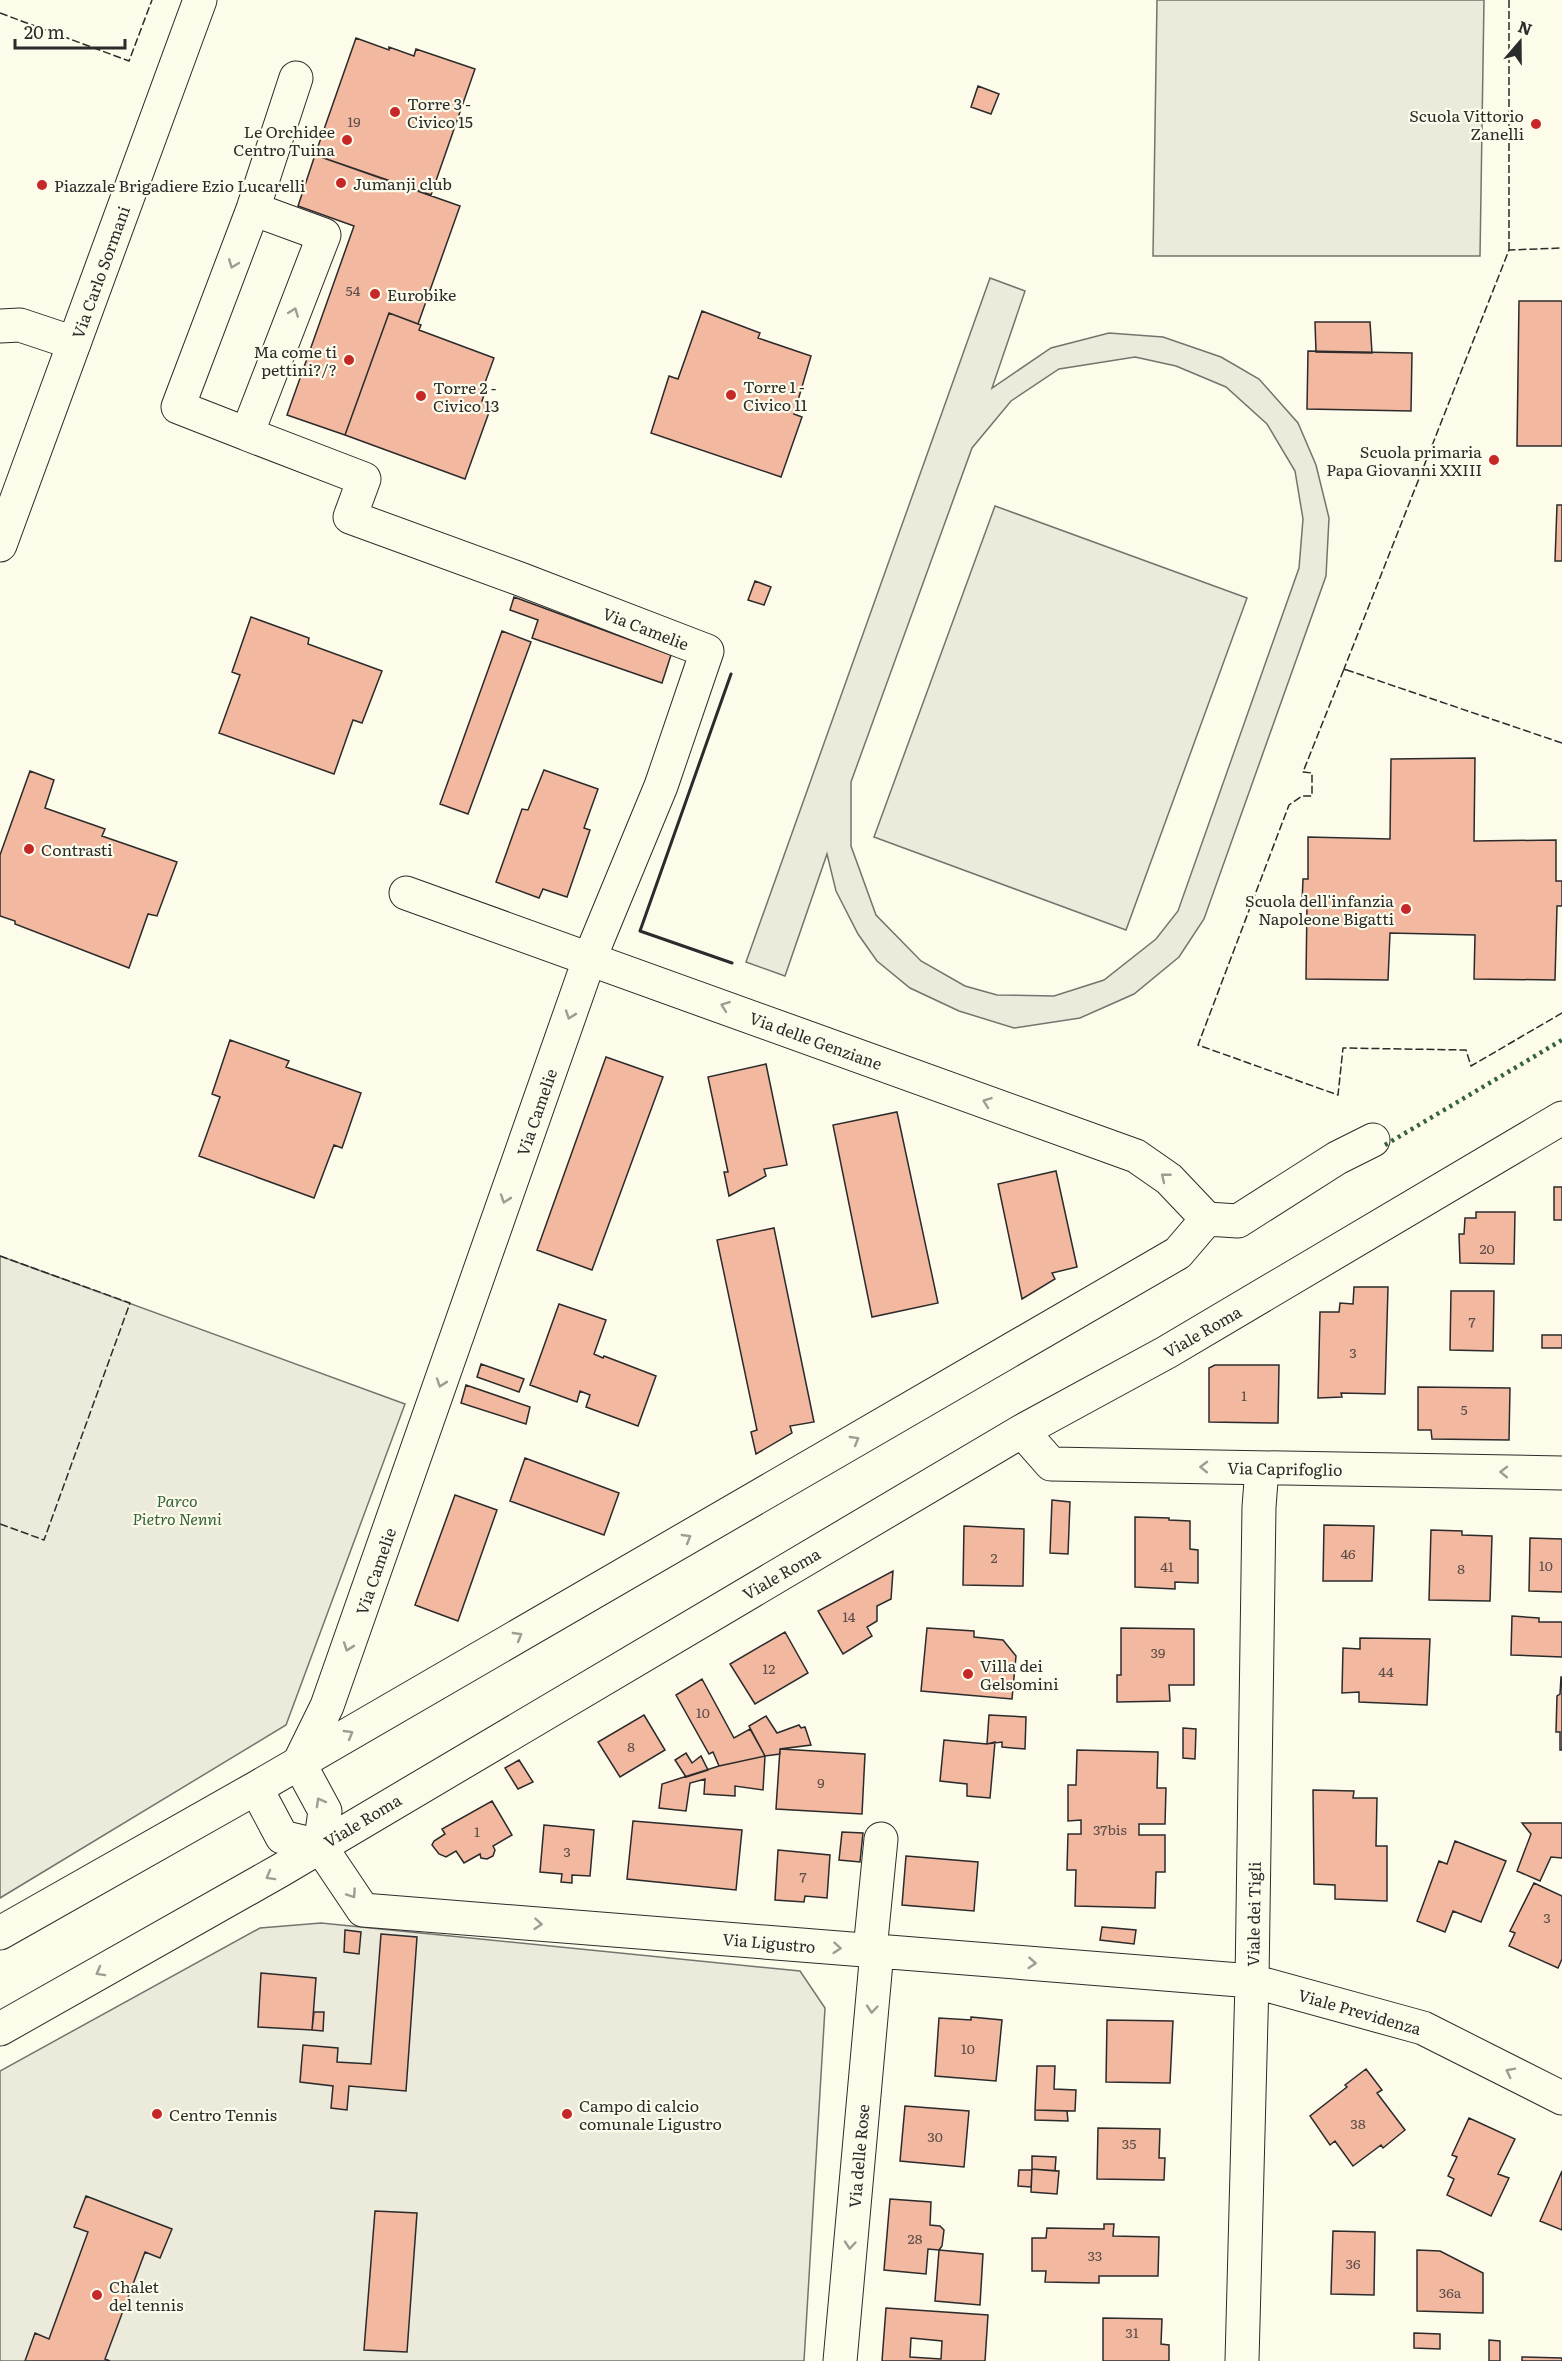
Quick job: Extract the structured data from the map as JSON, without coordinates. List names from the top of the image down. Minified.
{"streets":{"street":["Via Carlo Sormani","Via Camelie","Via delle Genziane","Viale Roma","Via Caprifoglio","Viale dei Tigli","Via Ligustro","Viale Previdenza","Via delle Rose"]},"crossings":[["Via Camelie","Via delle Genziane"],["Viale Roma","Via Caprifoglio"],["Viale Roma","Via Ligustro"],["Via Caprifoglio","Viale dei Tigli"],["Viale dei Tigli","Via Ligustro"],["Viale dei Tigli","Viale Previdenza"],["Via Ligustro","Viale Previdenza"],["Via Ligustro","Via delle Rose"]],"one_way":["Via Camelie","Via delle Genziane","Via Caprifoglio","Via Ligustro","Viale Previdenza","Via delle Rose"],"parks":["Parco Pietro Nenni"],"places":["Torre 3 - Civico 15","Scuola Vittorio Zanelli","Le Orchidee Centro Tuina","Jumanji club","Piazzale Brigadiere Ezio Lucarelli","Eurobike","Ma come ti pettini?/?","Torre 1 - Civico 11","Torre 2 - Civico 13","Scuola primaria Papa Giovanni XXIII","Contrasti","Scuola dell'infanzia Napoleone Bigatti","Villa dei Gelsomini","Centro Tennis","Campo di calcio comunale Ligustro","Chalet del tennis"],"house_numbers":["19","54","20","7","3","1","5","46","2","10","41","8","14","39","12","44","10","8","9","37bis","1","3","7","3","10","38","30","35","28","33","36","36a","31"],"scale_bar":"20 m","north":"top"}
